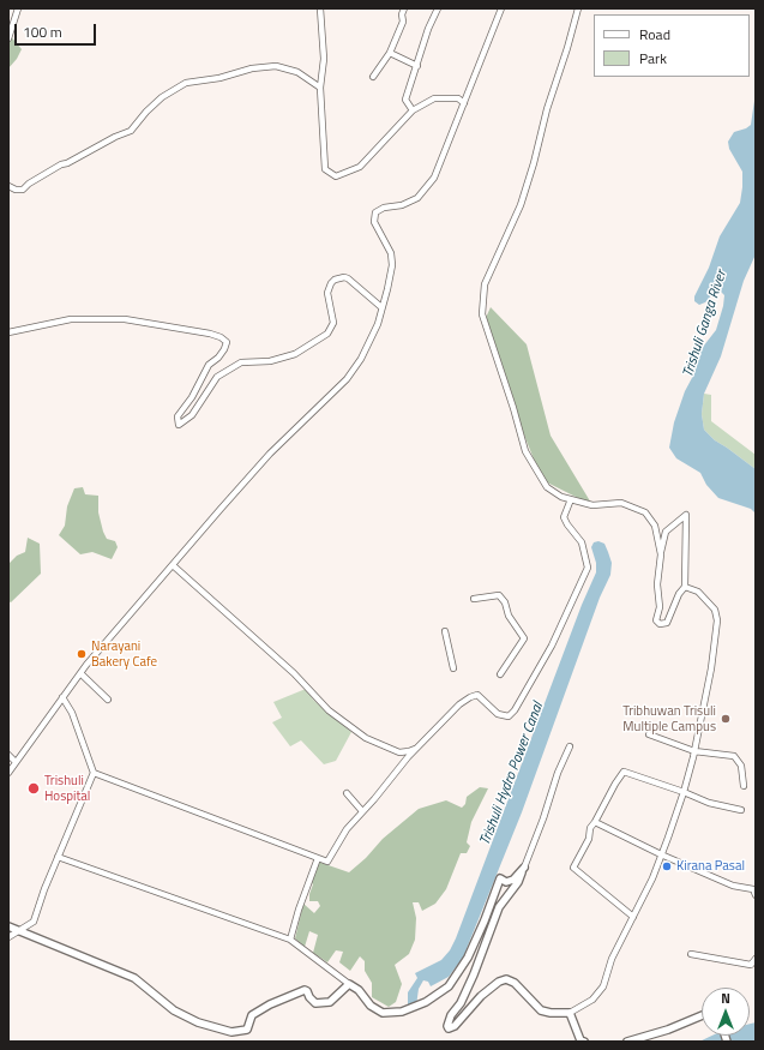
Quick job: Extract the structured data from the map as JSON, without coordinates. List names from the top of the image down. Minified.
{"water":["Trishuli Ganga River","Trishuli Hydro Power Canal"],"places":["Narayani Bakery Cafe","Tribhuwan Trisuli Multiple Campus","Trishuli Hospital","Kirana Pasal"],"legend":["Road","Park"],"scale_bar":"100 m","north":"top"}
